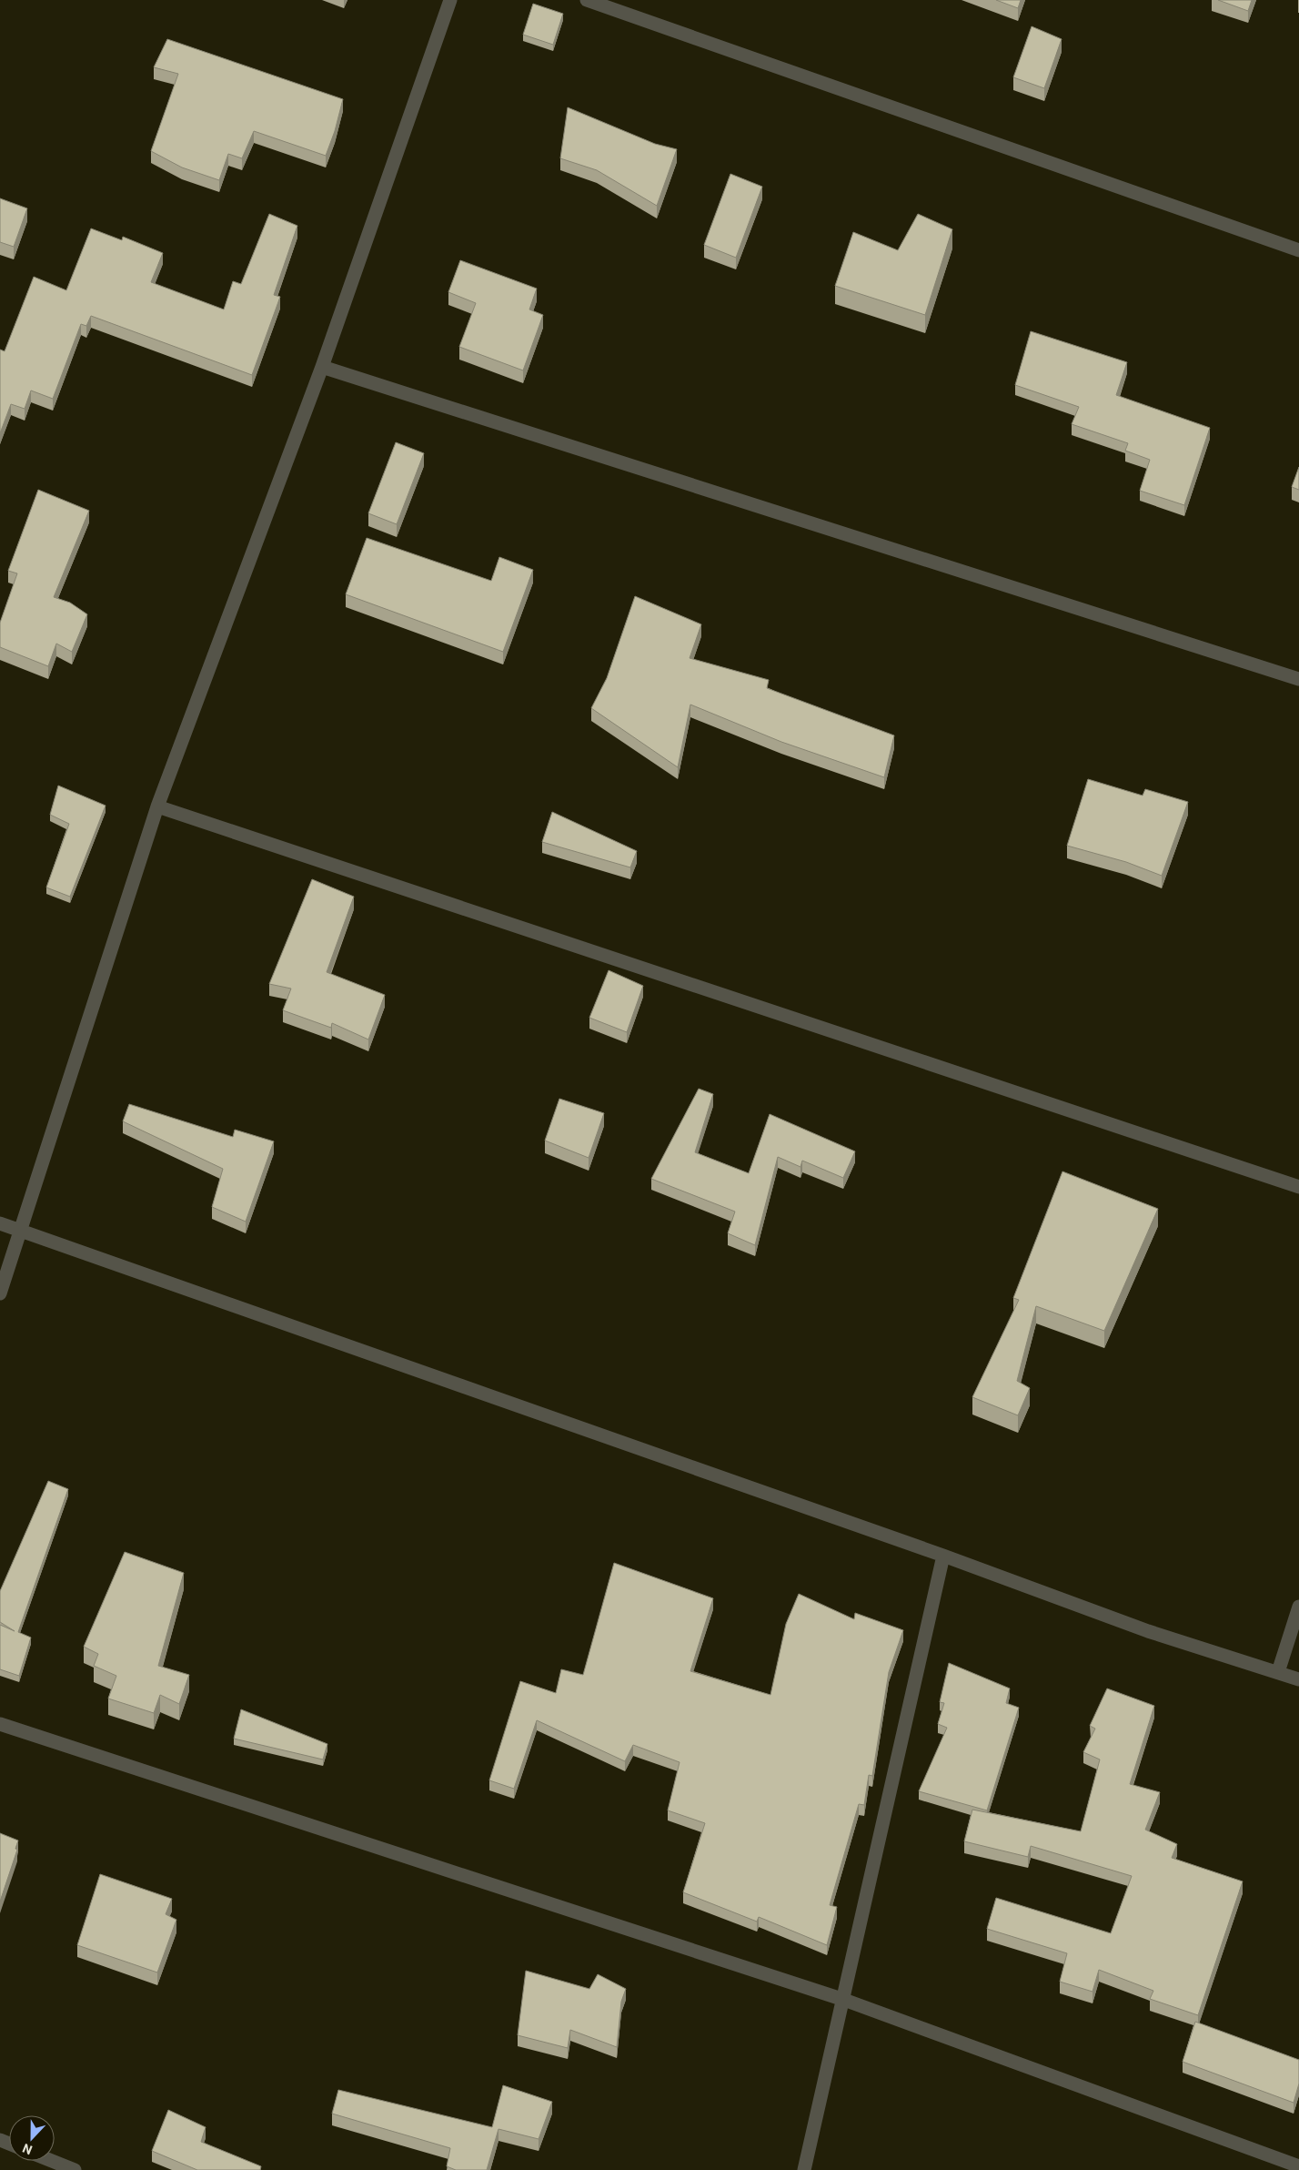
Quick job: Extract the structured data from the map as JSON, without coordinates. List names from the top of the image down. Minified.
{"north":"bottom"}
